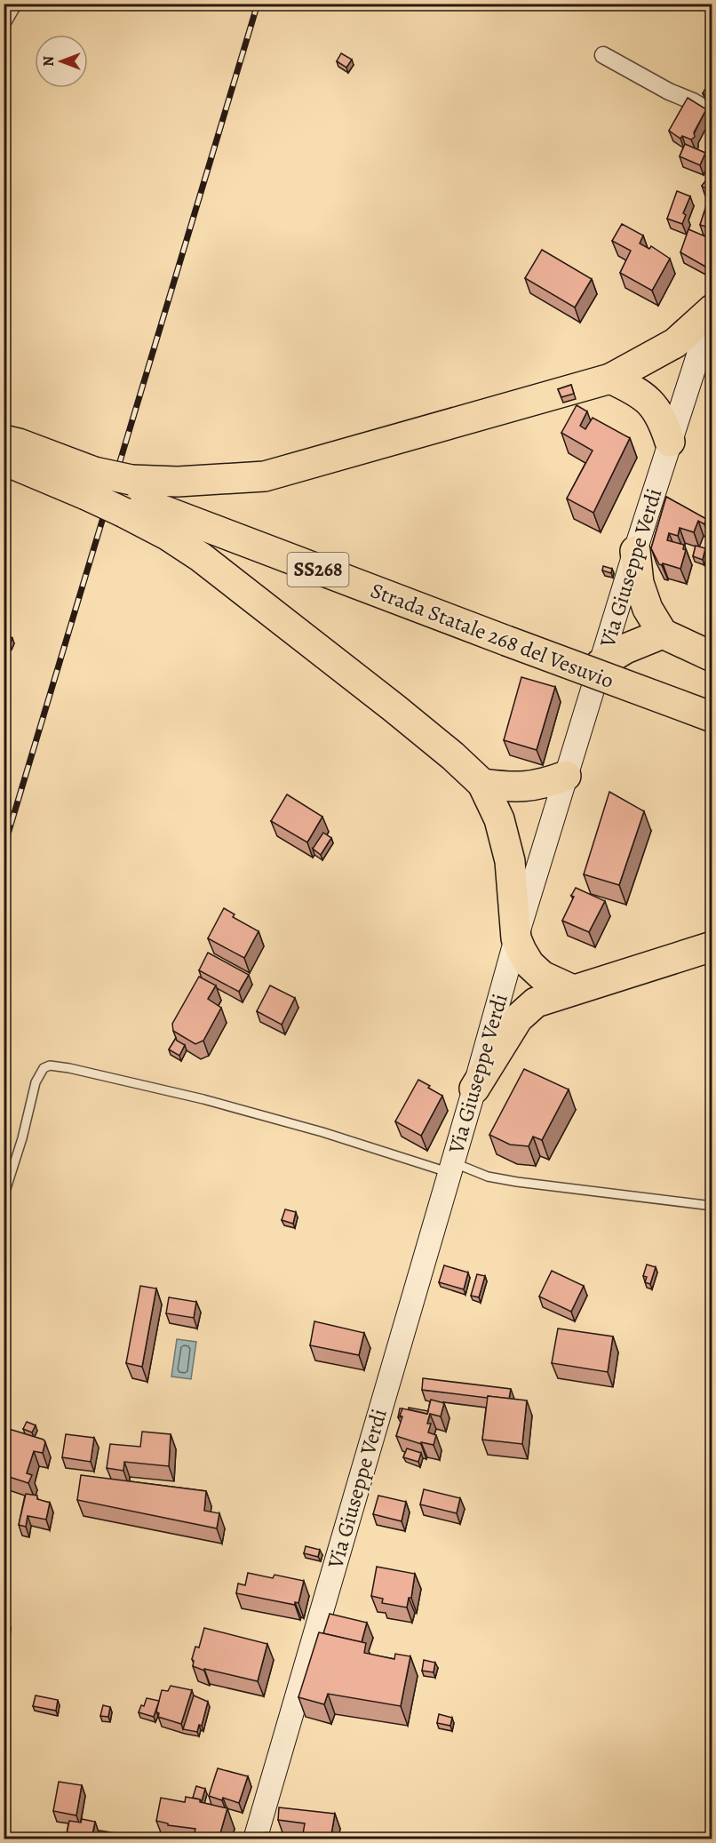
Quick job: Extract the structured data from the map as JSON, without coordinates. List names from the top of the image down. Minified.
{"streets":{"highway":["SS268","Strada Statale 268 del Vesuvio"],"street":["Via Giuseppe Verdi"]},"north":"left"}
